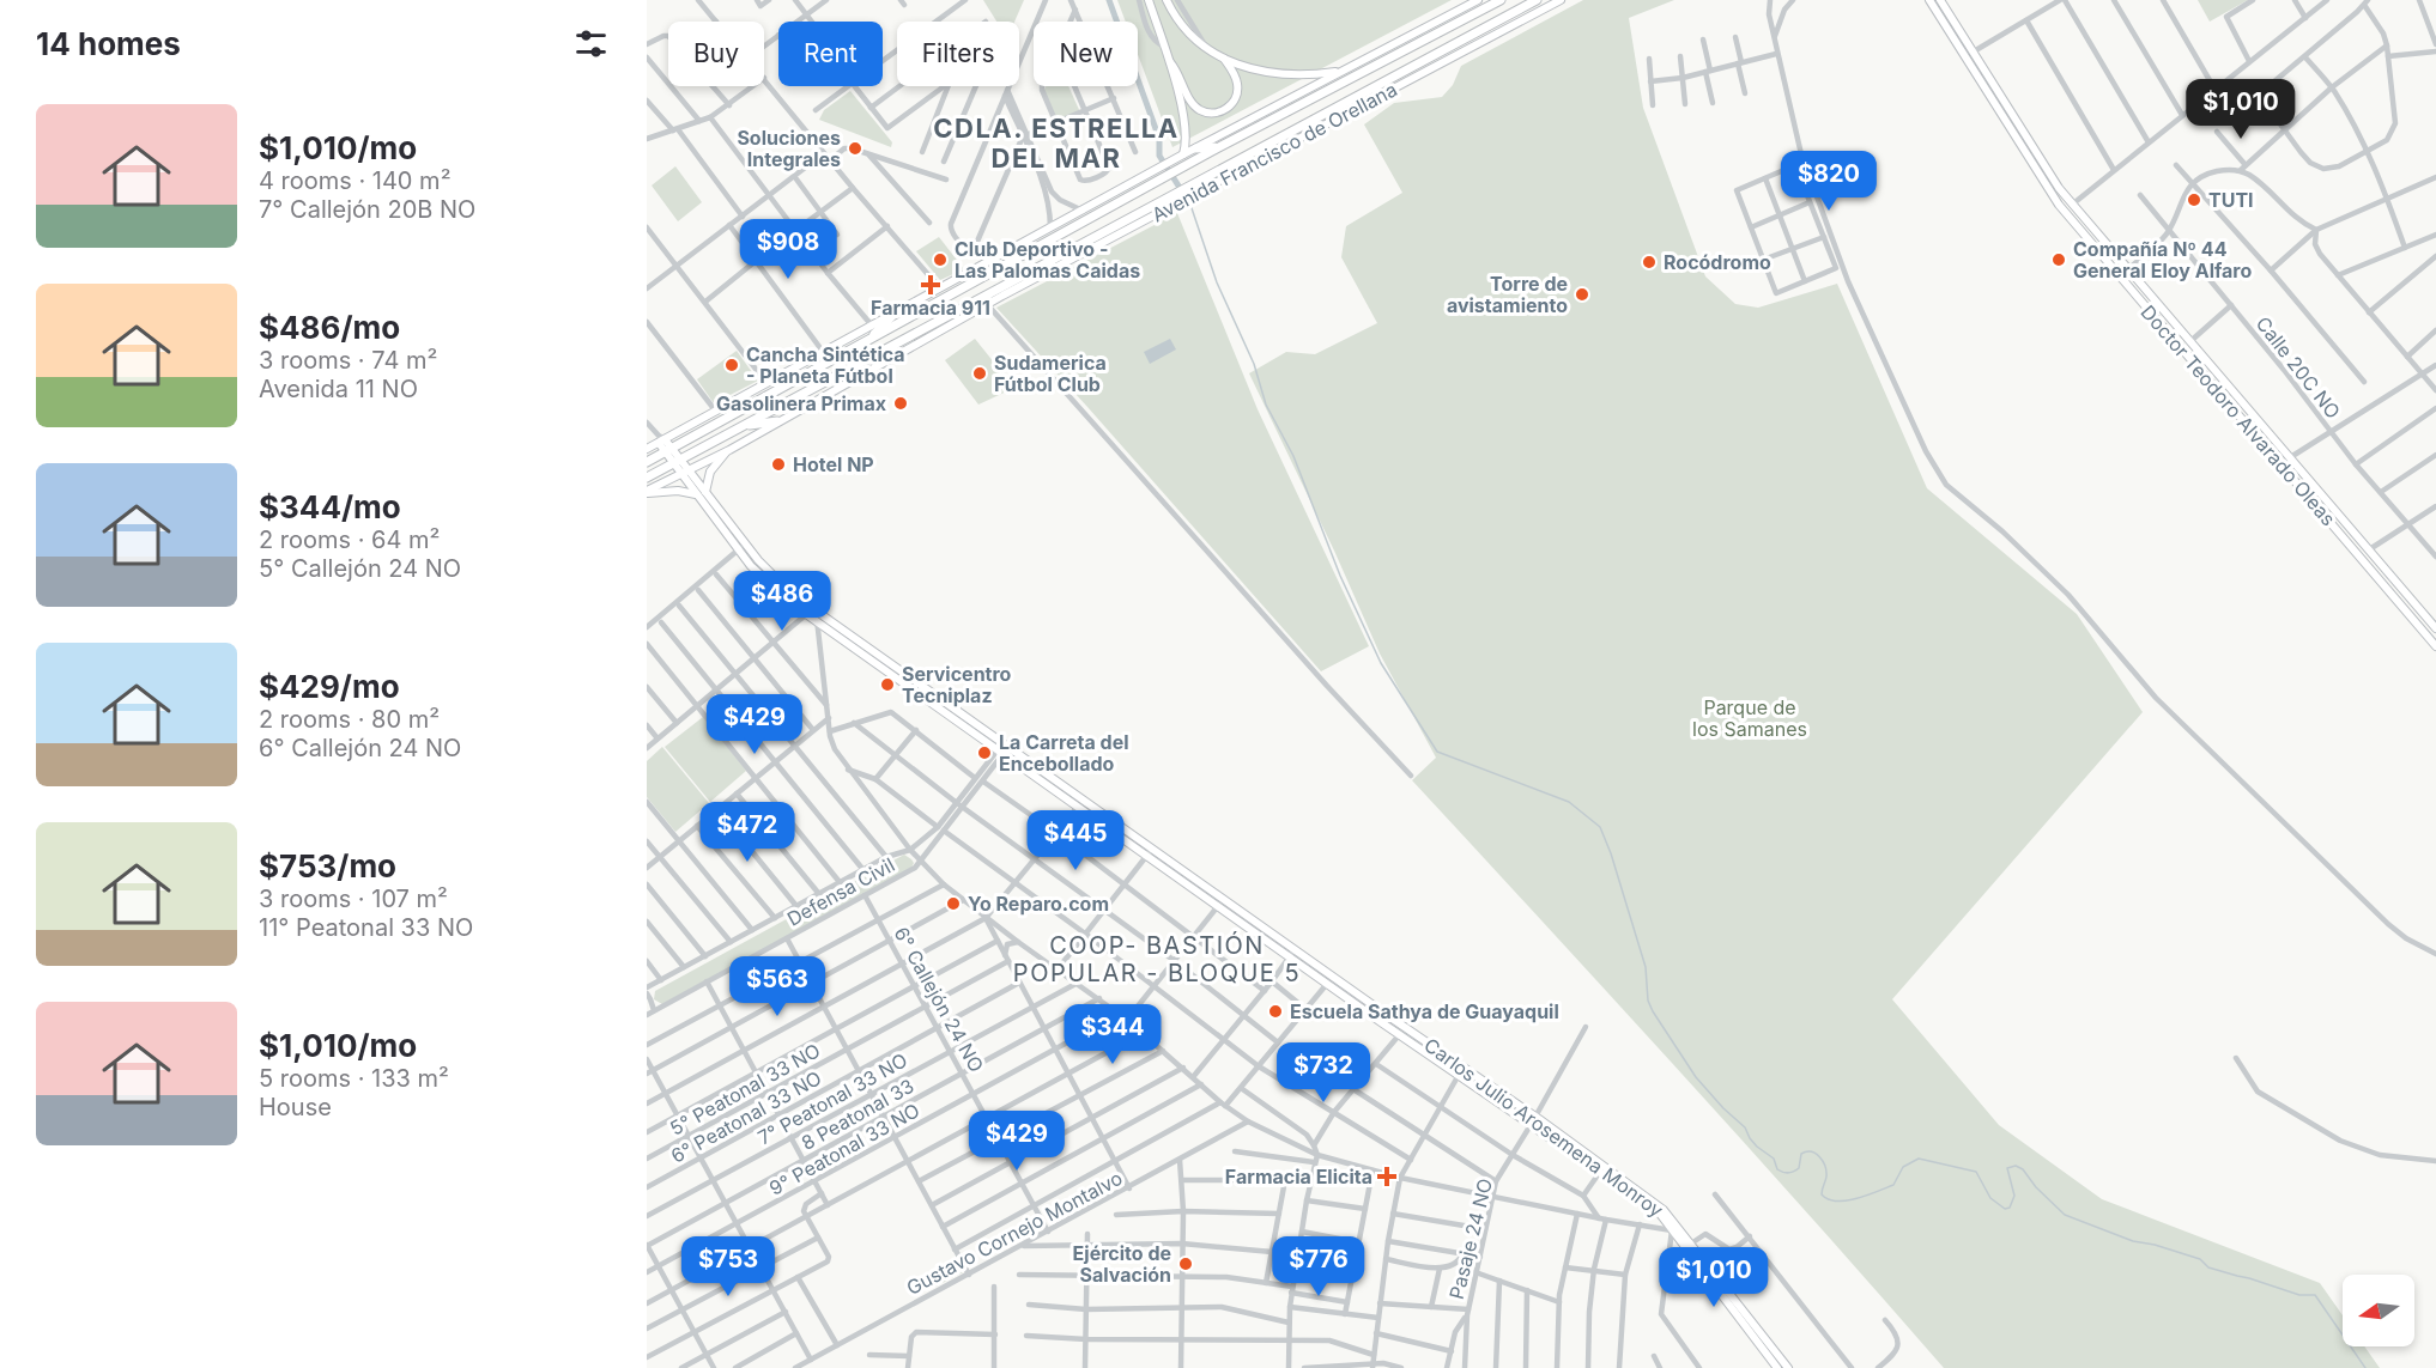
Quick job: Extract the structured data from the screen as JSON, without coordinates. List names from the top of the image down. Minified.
{"streets":{"highway":["Avenida Francisco de Orellana"],"main road":["Doctor Teodoro Alvarado Oleas","Carlos Julio Arosemena Monroy"],"street":["Calle 20C NO","Defensa Civil","6° Callejón 24 NO","5° Peatonal 33 NO","7° Peatonal 33 NO","8 Peatonal 33","6° Peatonal 33 NO","9° Peatonal 33 NO","Gustavo Cornejo Montalvo","Pasaje 24 NO"]},"crossings":[["Avenida Francisco de Orellana","Carlos Julio Arosemena Monroy"],["Defensa Civil","6° Callejón 24 NO"],["Defensa Civil","Carlos Julio Arosemena Monroy"],["6° Callejón 24 NO","5° Peatonal 33 NO"],["6° Callejón 24 NO","7° Peatonal 33 NO"],["6° Callejón 24 NO","8 Peatonal 33"],["6° Callejón 24 NO","6° Peatonal 33 NO"],["6° Callejón 24 NO","9° Peatonal 33 NO"],["6° Callejón 24 NO","Gustavo Cornejo Montalvo"],["Carlos Julio Arosemena Monroy","Pasaje 24 NO"]],"districts":["CDLA. ESTRELLA DEL MAR","COOP- BASTIÓN POPULAR - BLOQUE 5"],"parks":["Parque de los Samanes"],"places":{"other":["Soluciones Integrales","TUTI","Club Deportivo - Las Palomas Caidas","Compañía Nº 44 General Eloy Alfaro","Rocódromo","Torre de avistamiento","Cancha Sintética - Planeta Fútbol","Sudamerica Fútbol Club","Gasolinera Primax","Hotel NP","Servicentro Tecniplaz","La Carreta del Encebollado","Yo Reparo.com","Escuela Sathya de Guayaquil","Ejército de Salvación"],"health":["Farmacia 911","Farmacia Elicita"]},"north":"left","page":{"heading":"14 homes","chip":["Buy","Rent","Filters","New"],"price":["$1,010","$820","$908","$486","$429","$472","$445","$563","$344","$732","$429","$753","$776","$1,010"],"list":[{"name":"$1,010/mo","note":"4 rooms · 140 m² · 7° Callejón 20B NO"},{"name":"$486/mo","note":"3 rooms · 74 m² · Avenida 11 NO"},{"name":"$344/mo","note":"2 rooms · 64 m² · 5° Callejón 24 NO"},{"name":"$429/mo","note":"2 rooms · 80 m² · 6° Callejón 24 NO"},{"name":"$753/mo","note":"3 rooms · 107 m² · 11° Peatonal 33 NO"},{"name":"$1,010/mo","note":"5 rooms · 133 m² · House"}]}}
